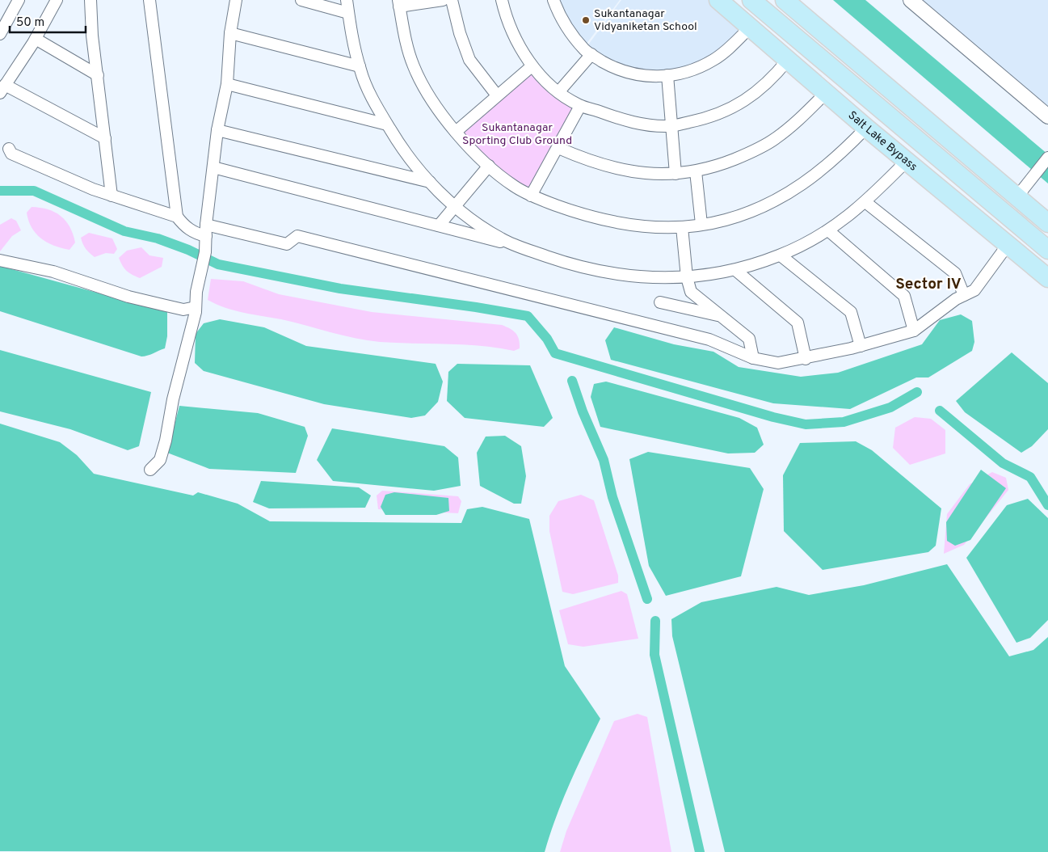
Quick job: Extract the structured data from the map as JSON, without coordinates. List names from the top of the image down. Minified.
{"streets":{"main road":["Salt Lake Bypass"]},"districts":["Sector IV"],"parks":["Sukantanagar Sporting Club Ground"],"places":["Sukantanagar Vidyaniketan School"],"scale_bar":"50 m"}
